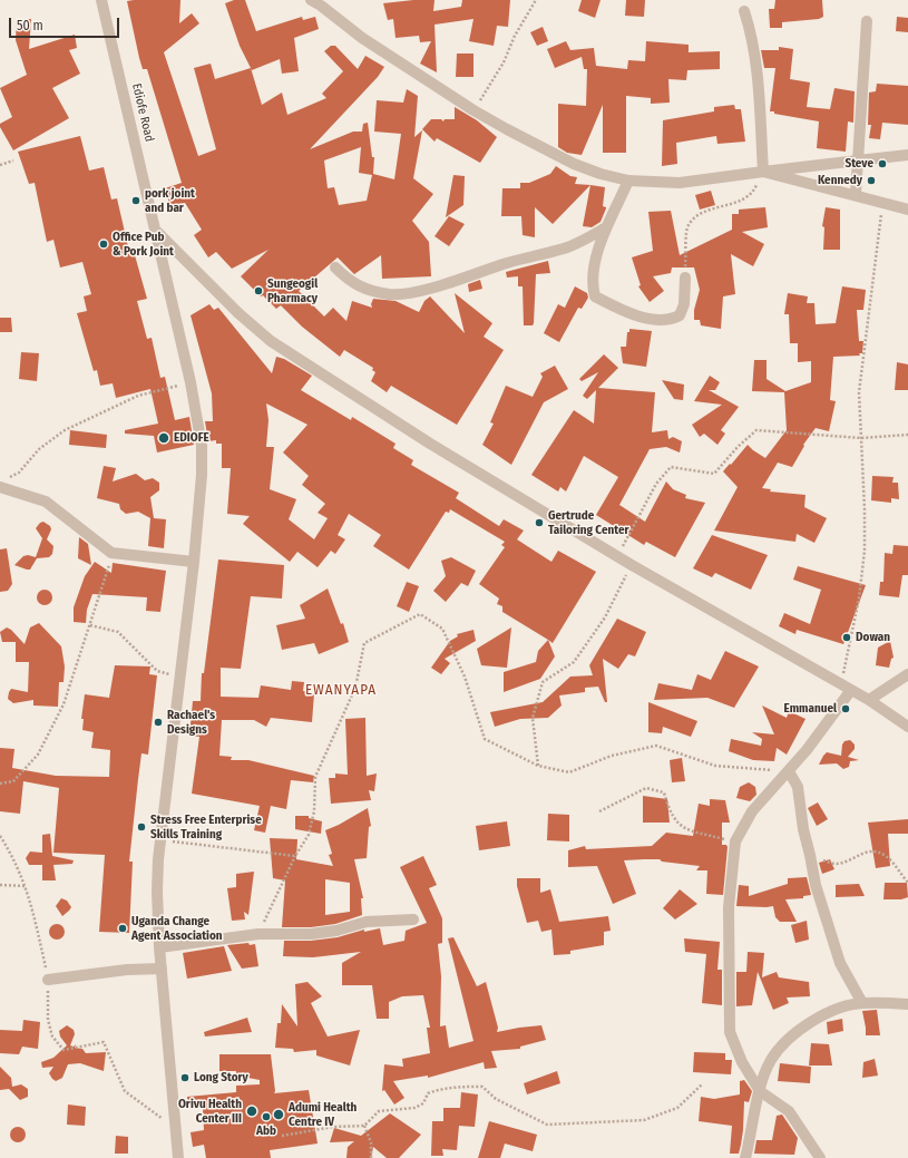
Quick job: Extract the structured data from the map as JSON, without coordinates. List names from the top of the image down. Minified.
{"streets":{"street":["Ediofe Road"]},"districts":["EWANYAPA"],"places":["Steve","Kennedy","pork joint and bar","Office Pub & Pork Joint","Sungeogil Pharmacy","EDIOFE","Gertrude Tailoring Center","Dowan","Emmanuel","Rachael's Designs","Stress Free Enterprise Skills Training","Uganda Change Agent Association","Long Story","Orivu Health Center III","Adumi Health Centre IV","Abb"],"scale_bar":"50 m"}
